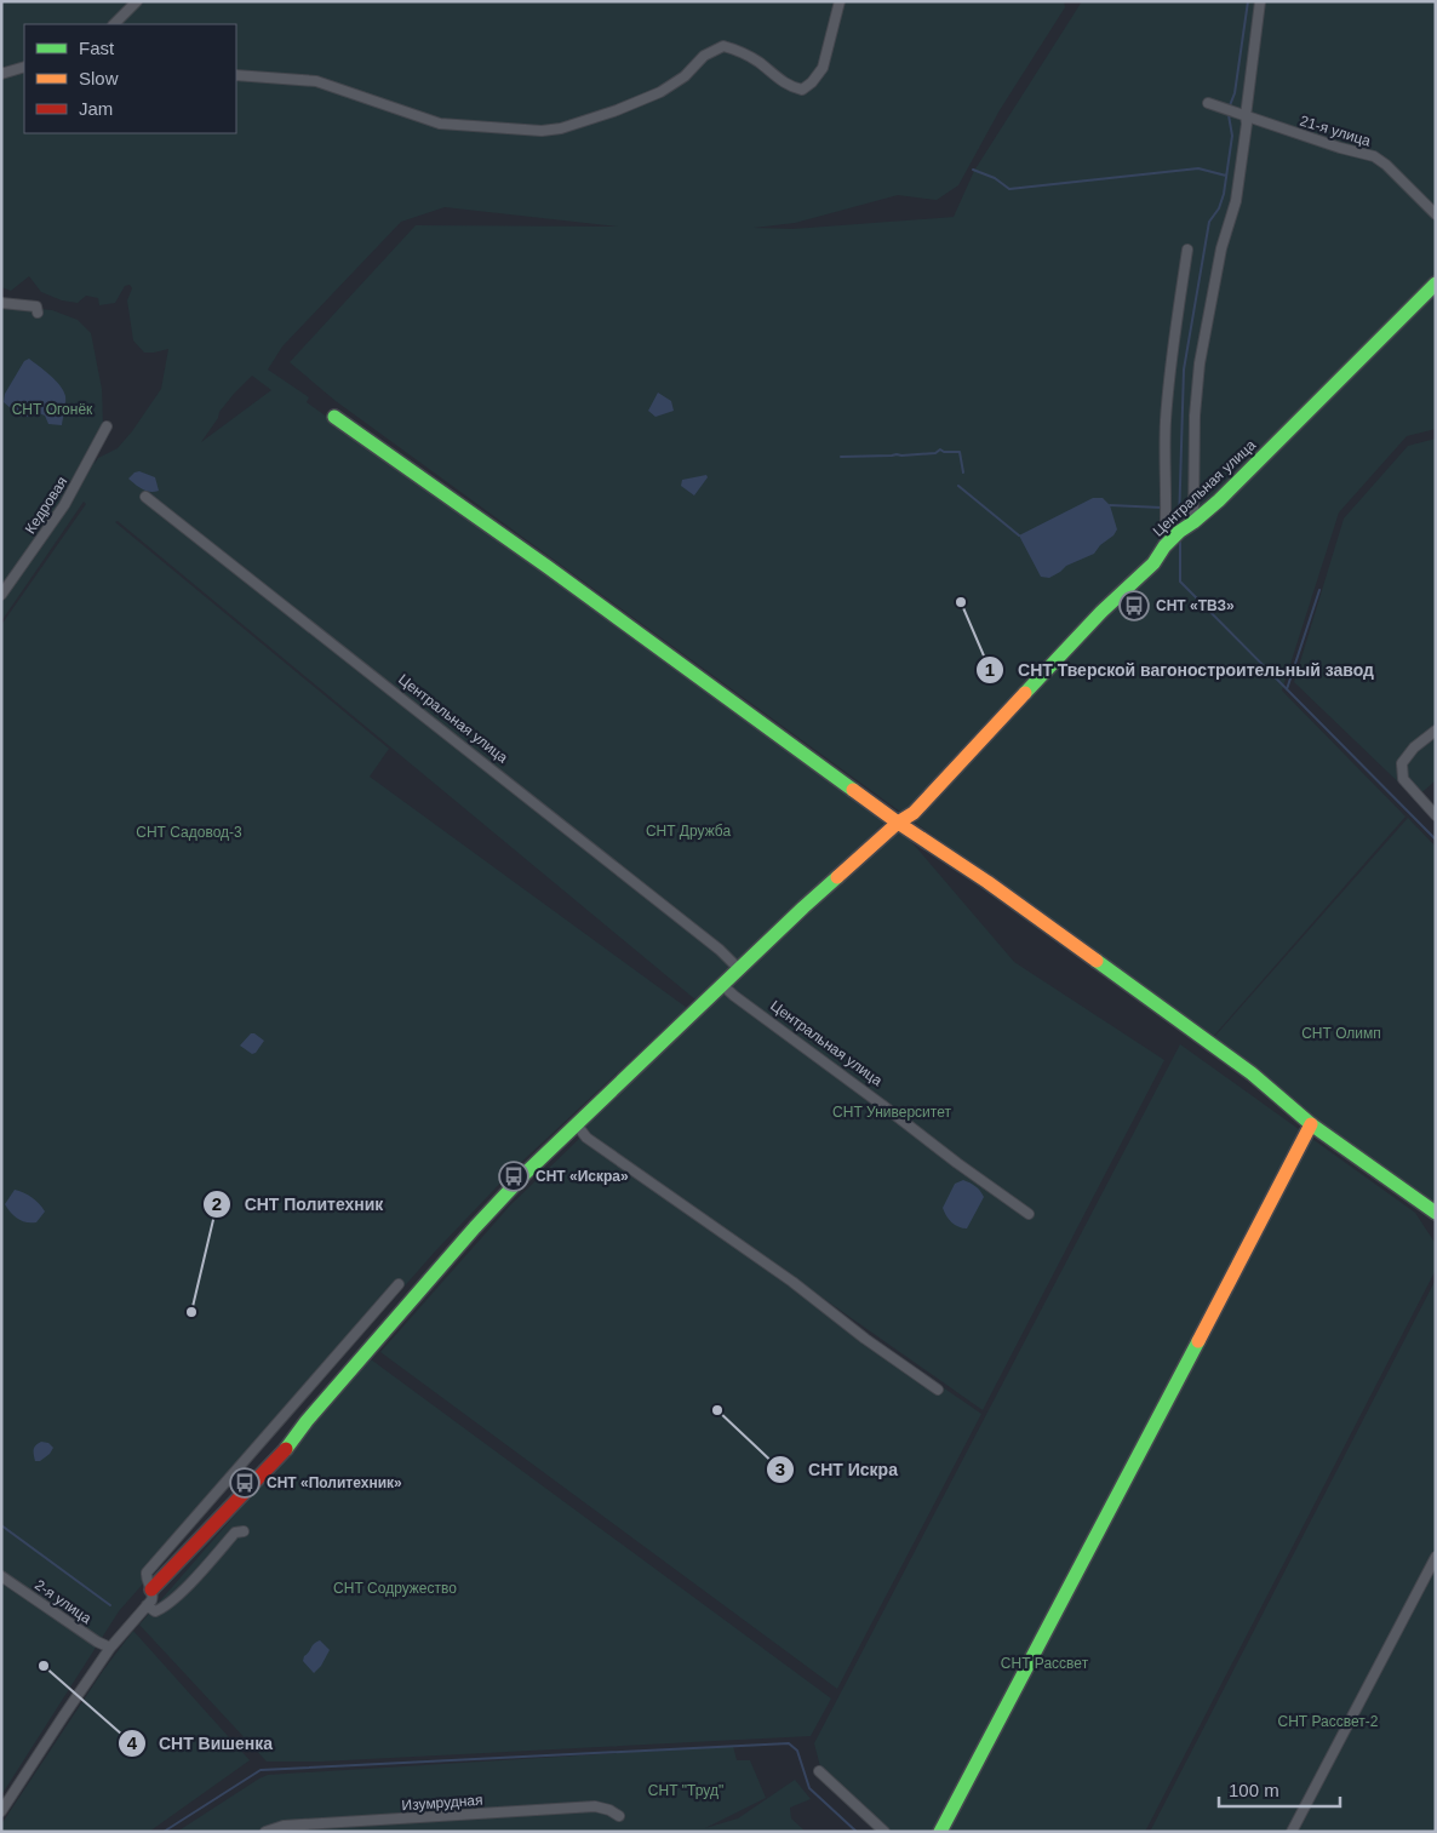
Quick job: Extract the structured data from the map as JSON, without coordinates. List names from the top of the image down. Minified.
{"streets":{"street":["21-я улица","Центральная улица","Кедровая","2-я улица","Изумрудная"]},"parks":["СНТ Огонёк","СНТ Дружба","СНТ Садовод-3","СНТ Олимп","СНТ Университет","СНТ Содружество","СНТ Рассвет","СНТ Рассвет-2","СНТ \"Труд\""],"places":{"other":["СНТ Тверской вагоностроительный завод","СНТ Политехник","СНТ Искра","СНТ Вишенка"],"bus stop":["СНТ «ТВЗ»","СНТ «Искра»","СНТ «Политехник»"]},"legend":["Fast","Slow","Jam"],"scale_bar":"100 m"}
